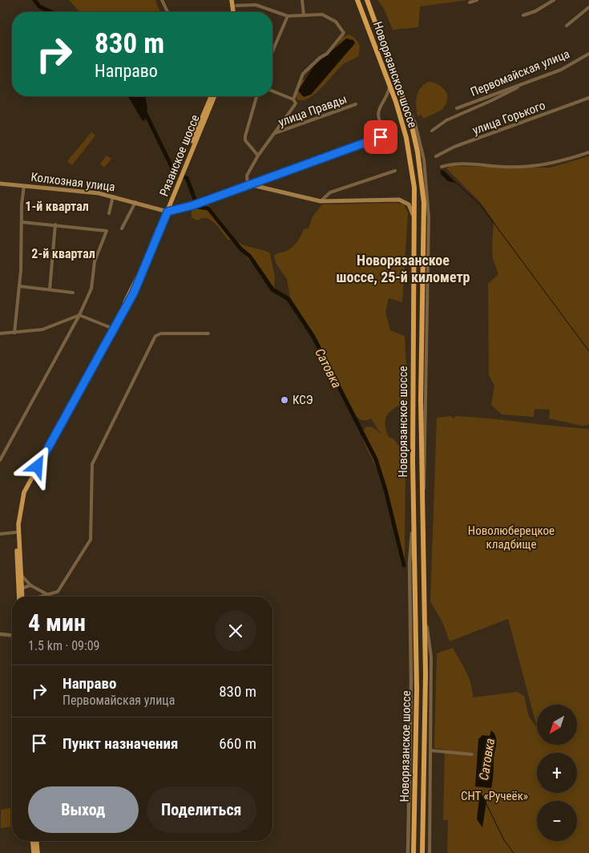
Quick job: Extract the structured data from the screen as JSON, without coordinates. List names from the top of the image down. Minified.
{"streets":{"highway":["Новорязанское шоссе"],"main road":["Рязанское шоссе","Колхозная улица"],"street":["Первомайская улица","улица Правды","улица Горького"]},"crossings":[["Рязанское шоссе","Колхозная улица"]],"districts":["1-й квартал","2-й квартал","Новорязанское шоссе, 25-й километр"],"water":["Сатовка"],"parks":["Новолюберецкое кладбище","СНТ «Ручеёк»"],"places":["КСЭ"],"north":"bottom left","page":{"turn":["830 m","Направо"],"heading":["4 мин","1.5 km · 09:09"],"list":[{"name":"Направо","note":"Первомайская улица","value":"830 m"},{"name":"Пункт назначения","value":"660 m"}],"map_buttons":["+","−"],"buttons":["Выход","Поделиться"]}}
